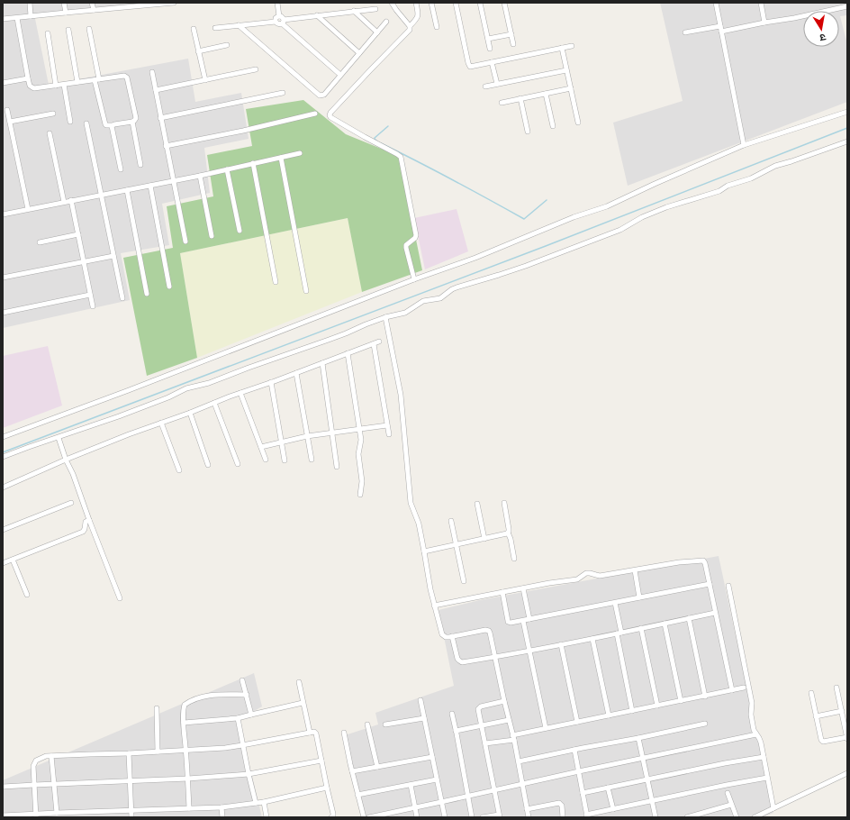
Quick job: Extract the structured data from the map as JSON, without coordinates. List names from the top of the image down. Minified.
{"north":"bottom"}
